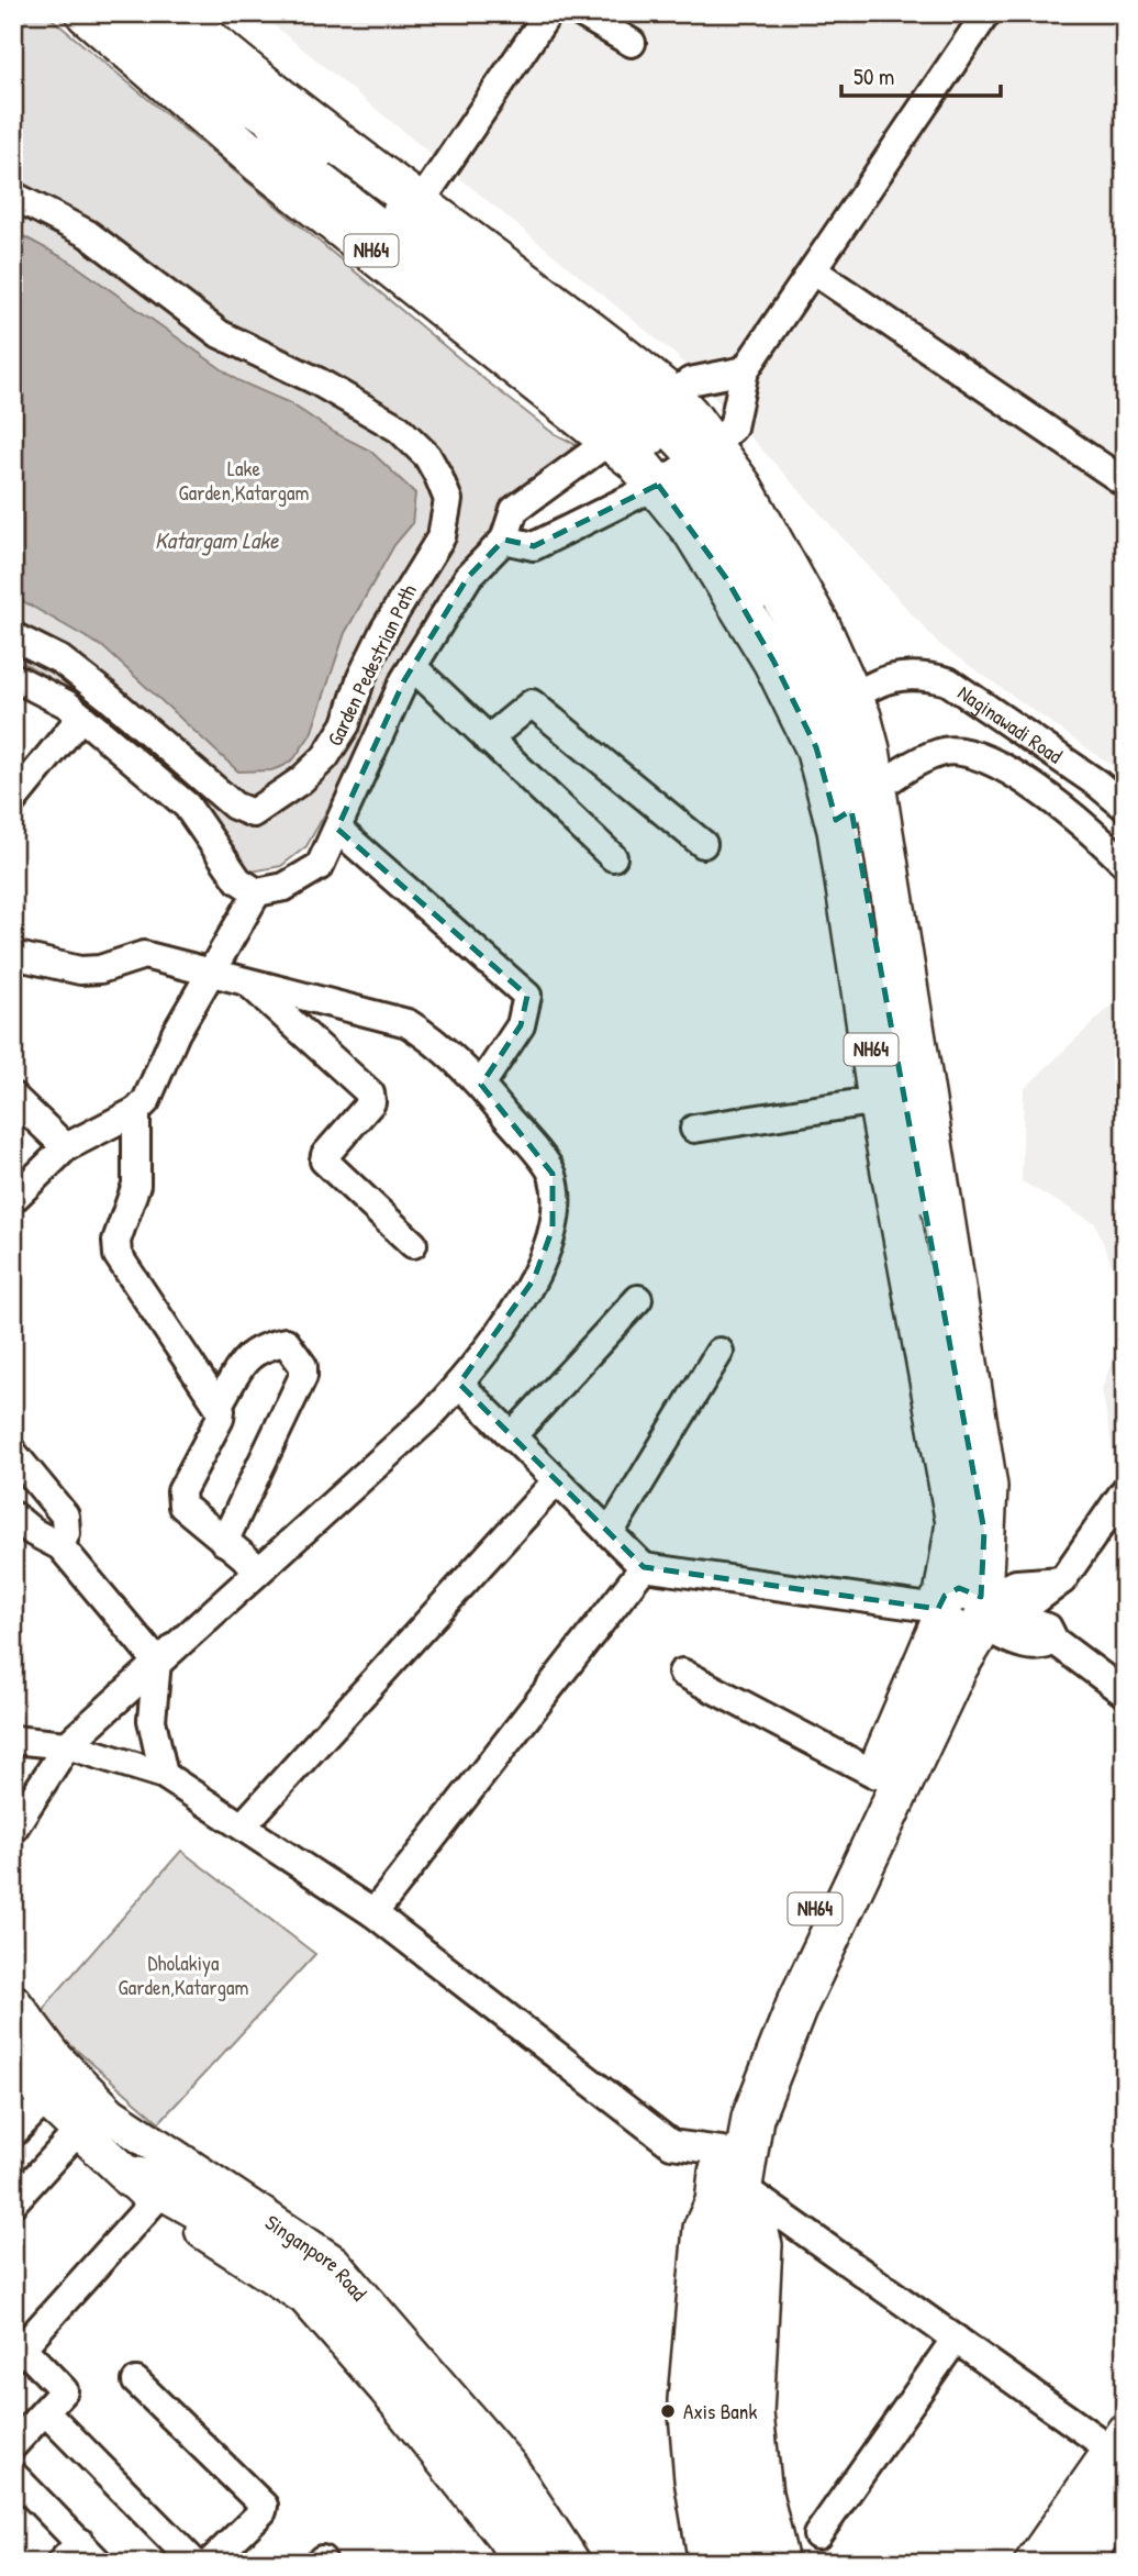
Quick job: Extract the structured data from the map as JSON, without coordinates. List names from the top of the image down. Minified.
{"streets":{"highway":["NH64"],"main road":["Singanpore Road"],"street":["Garden Pedestrian Path","Naginawadi Road"]},"crossings":[["NH64","Naginawadi Road"]],"water":["Katargam Lake"],"parks":["Lake Garden,Katargam","Dholakiya Garden,Katargam"],"places":["Axis Bank"],"scale_bar":"50 m"}
